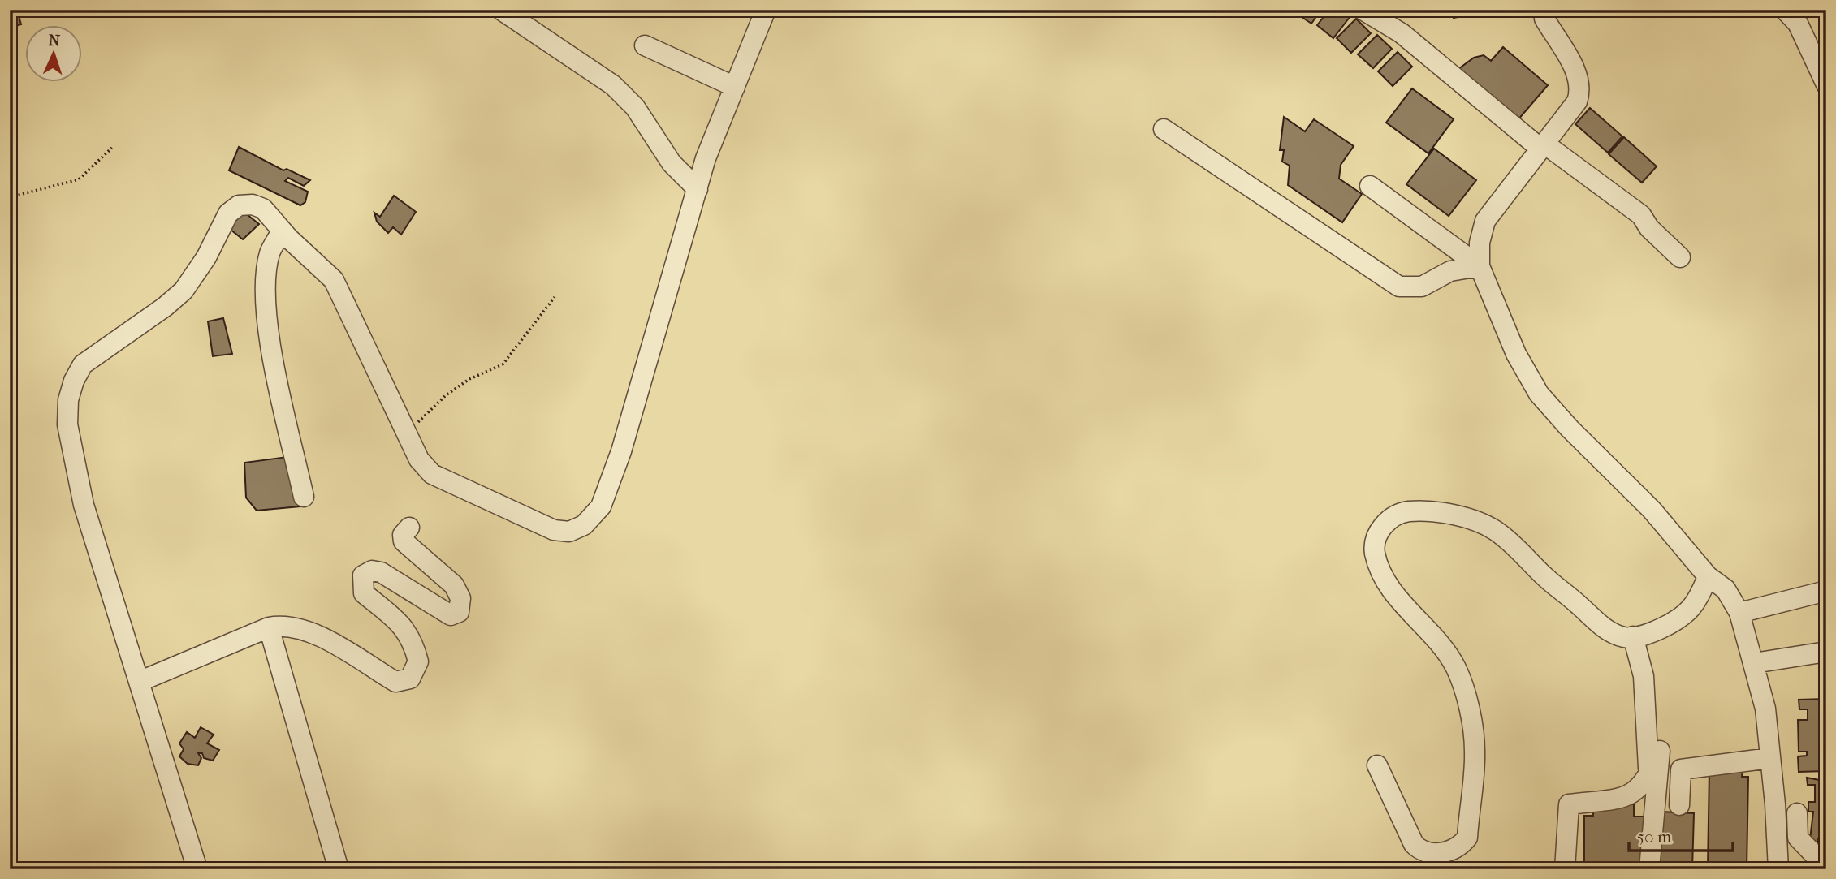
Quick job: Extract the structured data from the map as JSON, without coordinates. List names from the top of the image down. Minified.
{"scale_bar":"50 m","north":"top"}
